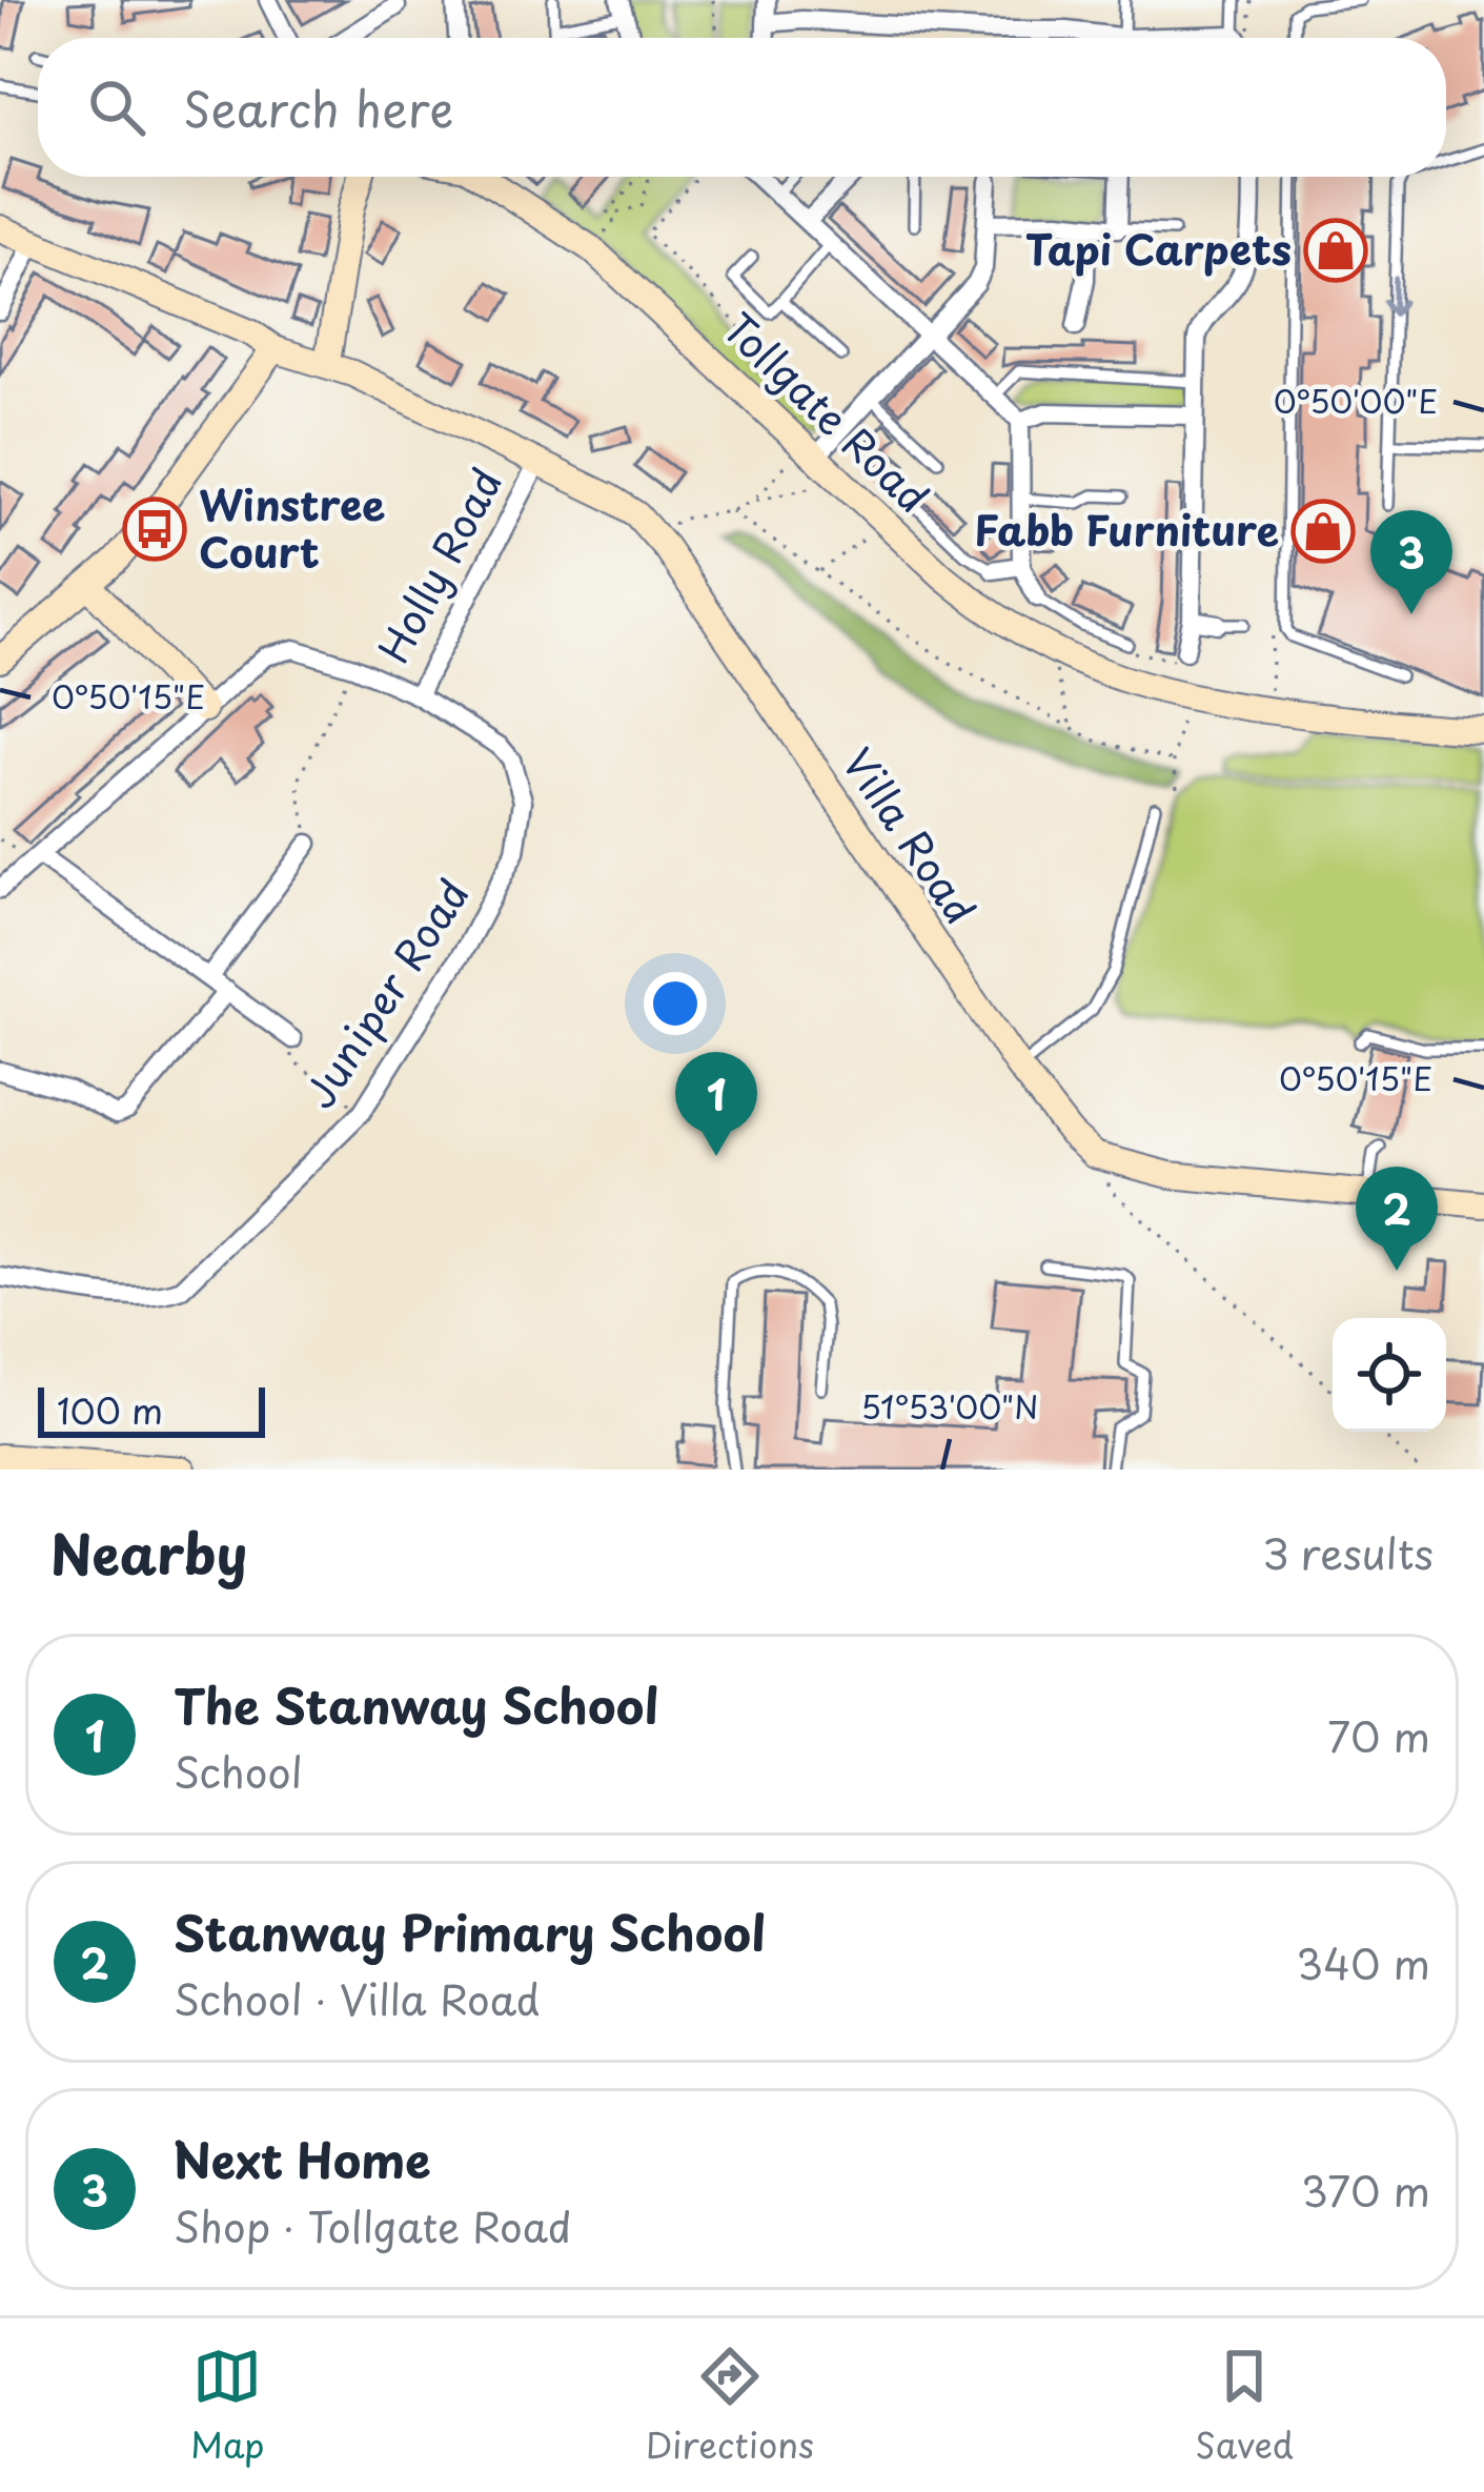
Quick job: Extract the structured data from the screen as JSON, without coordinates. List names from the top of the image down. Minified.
{"streets":{"street":["Tollgate Road","Holly Road","Villa Road","Juniper Road"]},"crossings":[["Holly Road","Villa Road"],["Holly Road","Juniper Road"]],"places":{"shop":["Tapi Carpets","Fabb Furniture"],"bus stop":["Winstree Court"]},"scale_bar":"100 m","page":{"search":"Search here","pins":["3","1","2"],"scale":"100 m","heading":["Nearby","3 results"],"list":[{"mark":"1","name":"The Stanway School","note":"School","value":"70 m"},{"mark":"2","name":"Stanway Primary School","note":"School · Villa Road","value":"340 m"},{"mark":"3","name":"Next Home","note":"Shop · Tollgate Road","value":"370 m"}],"nav":["Map","Directions","Saved"]},"coordinates":["0°50'00\"E","0°50'15\"E","51°53'00\"N"]}
